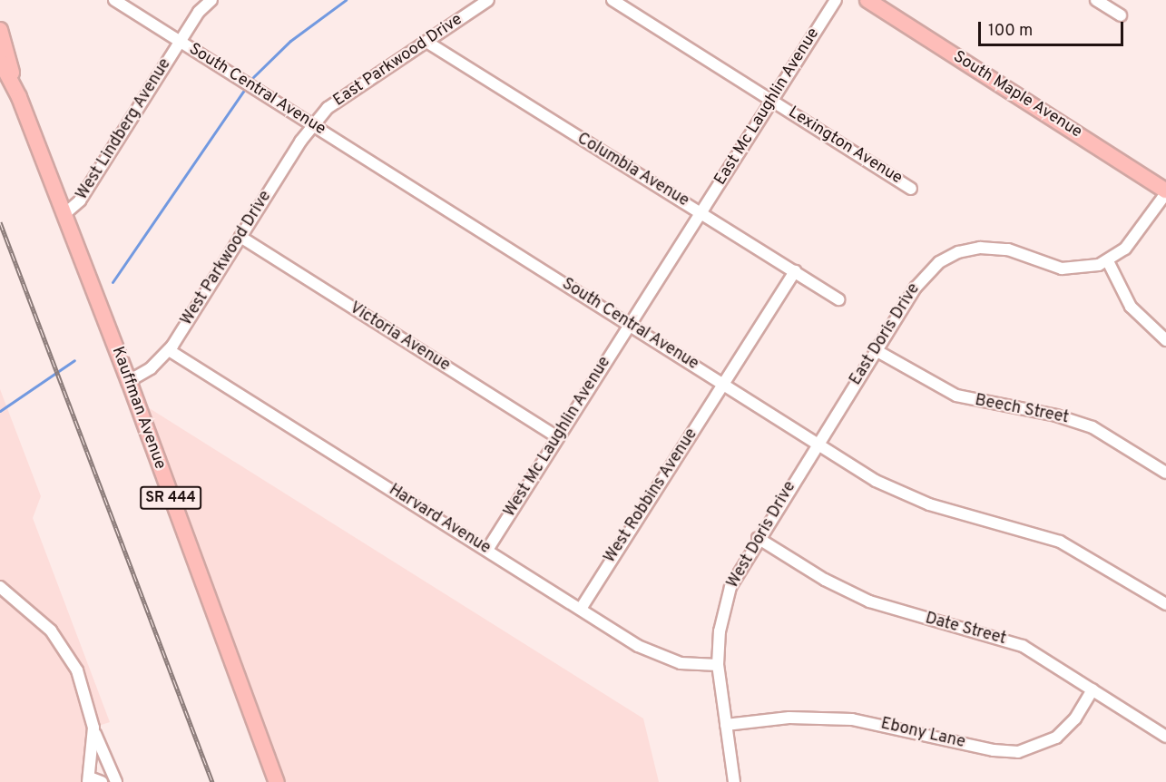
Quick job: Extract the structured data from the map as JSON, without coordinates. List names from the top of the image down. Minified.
{"streets":{"main road":["South Maple Avenue","Kauffman Avenue","SR 444"],"street":["East Parkwood Drive","South Central Avenue","East Mc Laughlin Avenue","West Lindberg Avenue","Lexington Avenue","Columbia Avenue","West Parkwood Drive","East Doris Drive","Victoria Avenue","Beech Street","West Mc Laughlin Avenue","West Robbins Avenue","Harvard Avenue","West Doris Drive","Date Street","Ebony Lane"]},"crossings":[["East Parkwood Drive","South Central Avenue"],["East Parkwood Drive","Columbia Avenue"],["East Parkwood Drive","West Parkwood Drive"],["South Central Avenue","East Mc Laughlin Avenue"],["South Central Avenue","West Lindberg Avenue"],["South Central Avenue","West Parkwood Drive"],["South Central Avenue","East Doris Drive"],["South Central Avenue","West Mc Laughlin Avenue"],["South Central Avenue","West Robbins Avenue"],["South Central Avenue","West Doris Drive"],["South Maple Avenue","East Doris Drive"],["East Mc Laughlin Avenue","Lexington Avenue"],["East Mc Laughlin Avenue","Columbia Avenue"],["East Mc Laughlin Avenue","West Mc Laughlin Avenue"],["West Lindberg Avenue","Kauffman Avenue"],["Columbia Avenue","West Robbins Avenue"],["West Parkwood Drive","Victoria Avenue"],["West Parkwood Drive","Kauffman Avenue"],["West Parkwood Drive","Harvard Avenue"],["East Doris Drive","Beech Street"],["East Doris Drive","West Doris Drive"],["Victoria Avenue","West Mc Laughlin Avenue"],["West Mc Laughlin Avenue","Harvard Avenue"],["West Robbins Avenue","Harvard Avenue"],["Harvard Avenue","West Doris Drive"],["West Doris Drive","Date Street"],["West Doris Drive","Ebony Lane"],["Date Street","Ebony Lane"]],"scale_bar":"100 m"}
